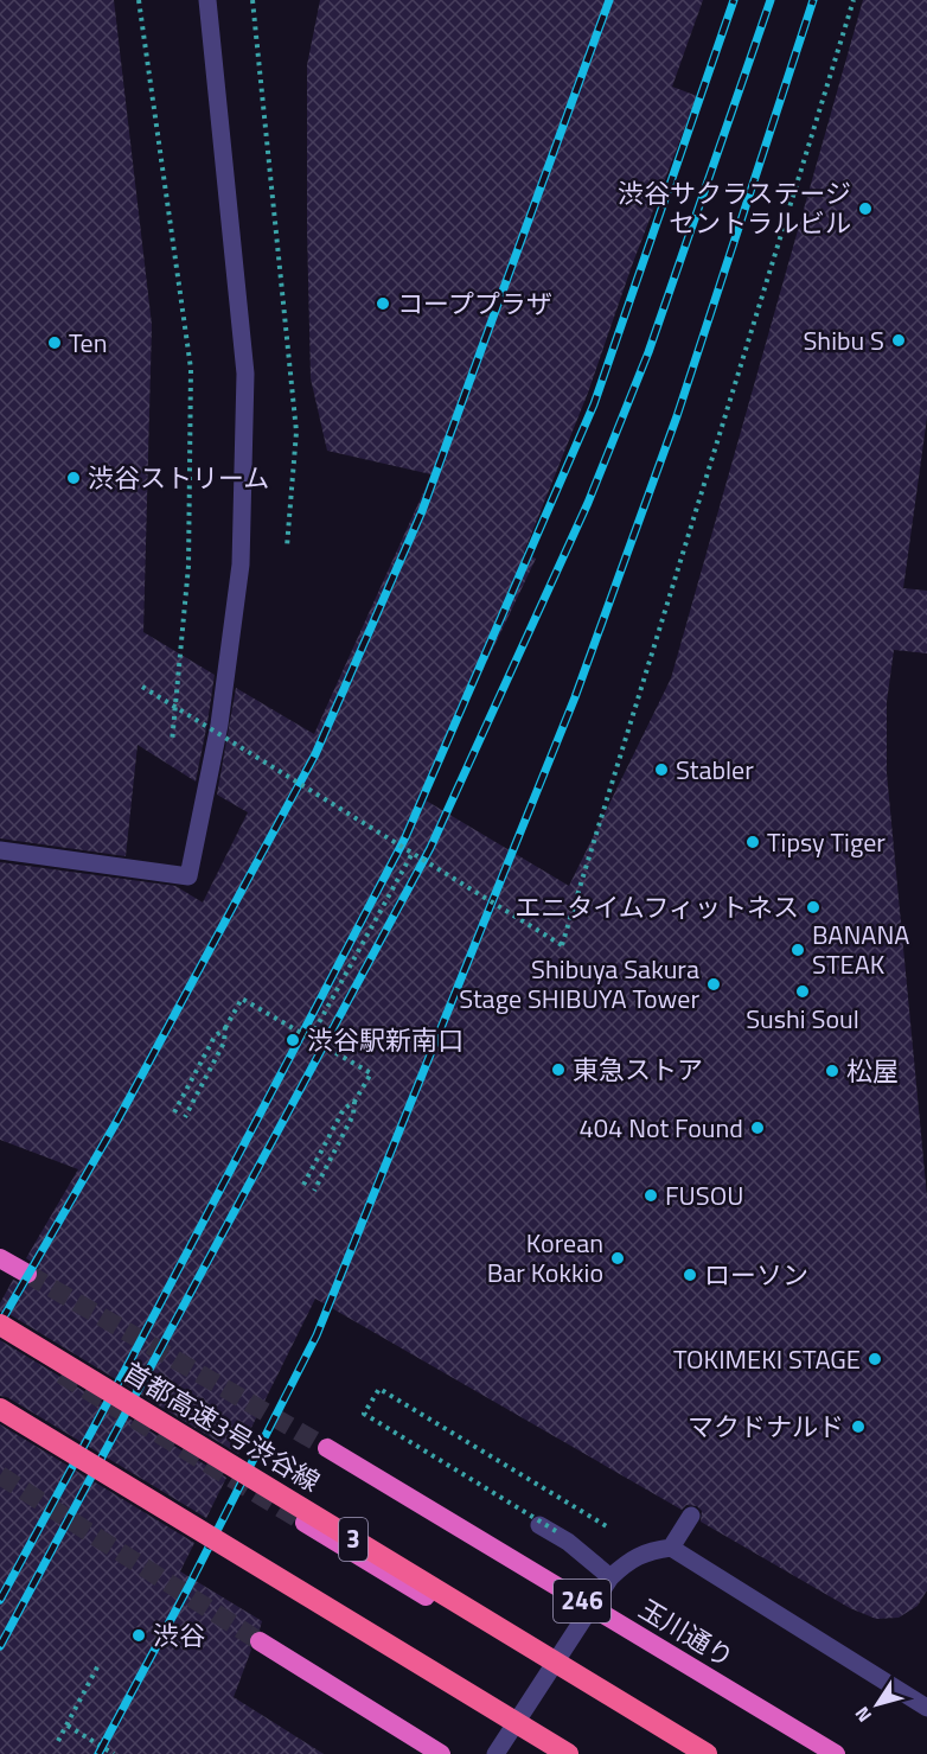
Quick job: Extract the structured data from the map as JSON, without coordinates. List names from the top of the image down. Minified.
{"streets":{"highway":["首都高速3号渋谷線","3","246","玉川通り"]},"places":["渋谷サクラステージ セントラルビル","コーププラザ","Shibu S","Ten","渋谷ストリーム","Stabler","Tipsy Tiger","エニタイムフィットネス","BANANA STEAK","Shibuya Sakura Stage SHIBUYA Tower","Sushi Soul","渋谷駅新南口","東急ストア","松屋","404 Not Found","FUSOU","Korean Bar Kokkio","ローソン","TOKIMEKI STAGE","マクドナルド","渋谷"],"north":"bottom left"}
